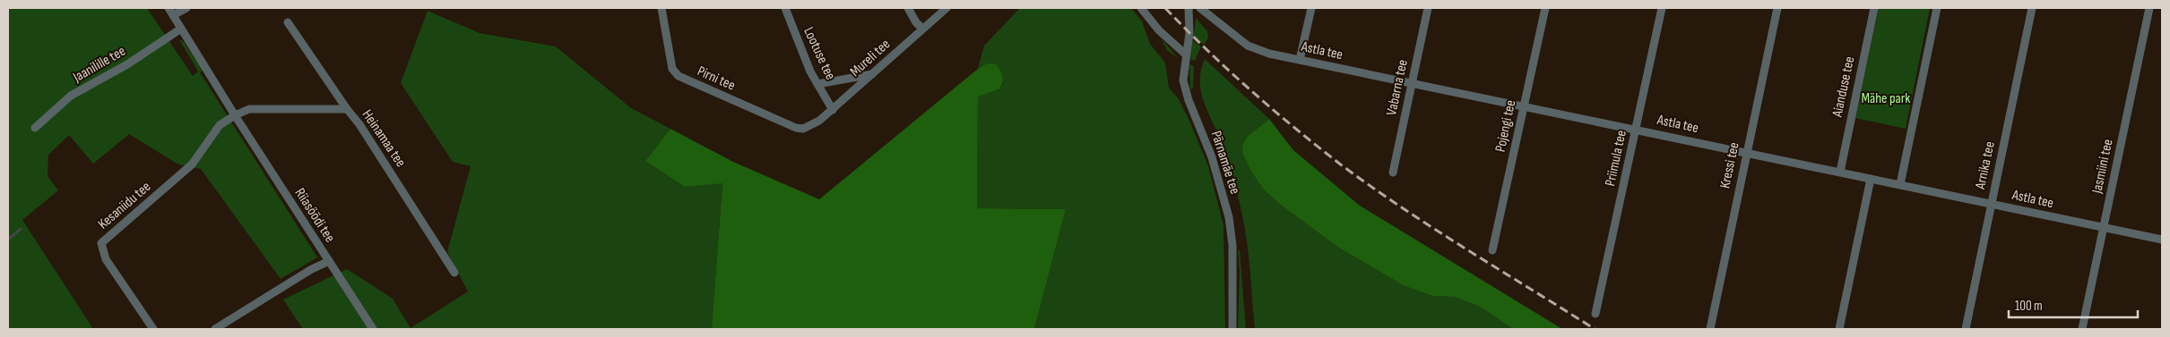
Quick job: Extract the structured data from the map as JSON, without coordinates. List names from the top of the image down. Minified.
{"streets":{"street":["Astla tee","Lootuse tee","Mureli tee","Jaanilille tee","Pirni tee","Aianduse tee","Vabarna tee","Pojengi tee","Heinamaa tee","Priimula tee","Pärnamäe tee","Kressi tee","Arnika tee","Jasmiini tee","Kesaniidu tee","Riiasöödi tee"]},"crossings":[["Astla tee","Aianduse tee"],["Astla tee","Vabarna tee"],["Astla tee","Pojengi tee"],["Astla tee","Priimula tee"],["Astla tee","Kressi tee"],["Astla tee","Arnika tee"],["Astla tee","Jasmiini tee"],["Lootuse tee","Mureli tee"],["Mureli tee","Pirni tee"],["Jaanilille tee","Riiasöödi tee"],["Kesaniidu tee","Riiasöödi tee"]],"parks":["Mähe park"],"scale_bar":"100 m"}
